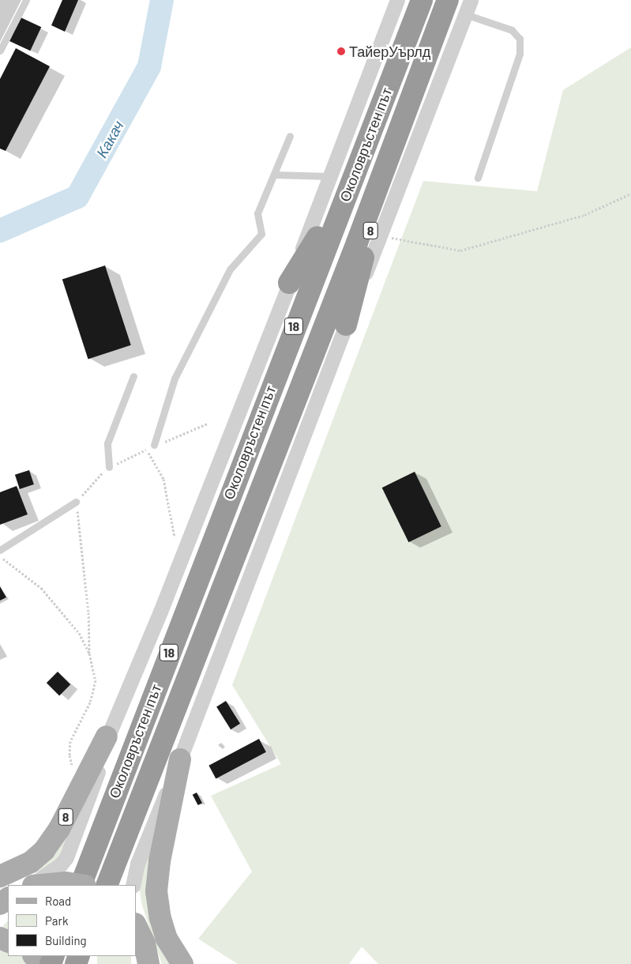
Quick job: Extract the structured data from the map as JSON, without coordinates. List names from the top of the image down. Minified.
{"streets":{"highway":["Околовръстен път","8","18"]},"crossings":[["Околовръстен път","8"]],"water":["Какач"],"places":["ТайерУърлд"],"legend":["Road","Park","Building"]}
